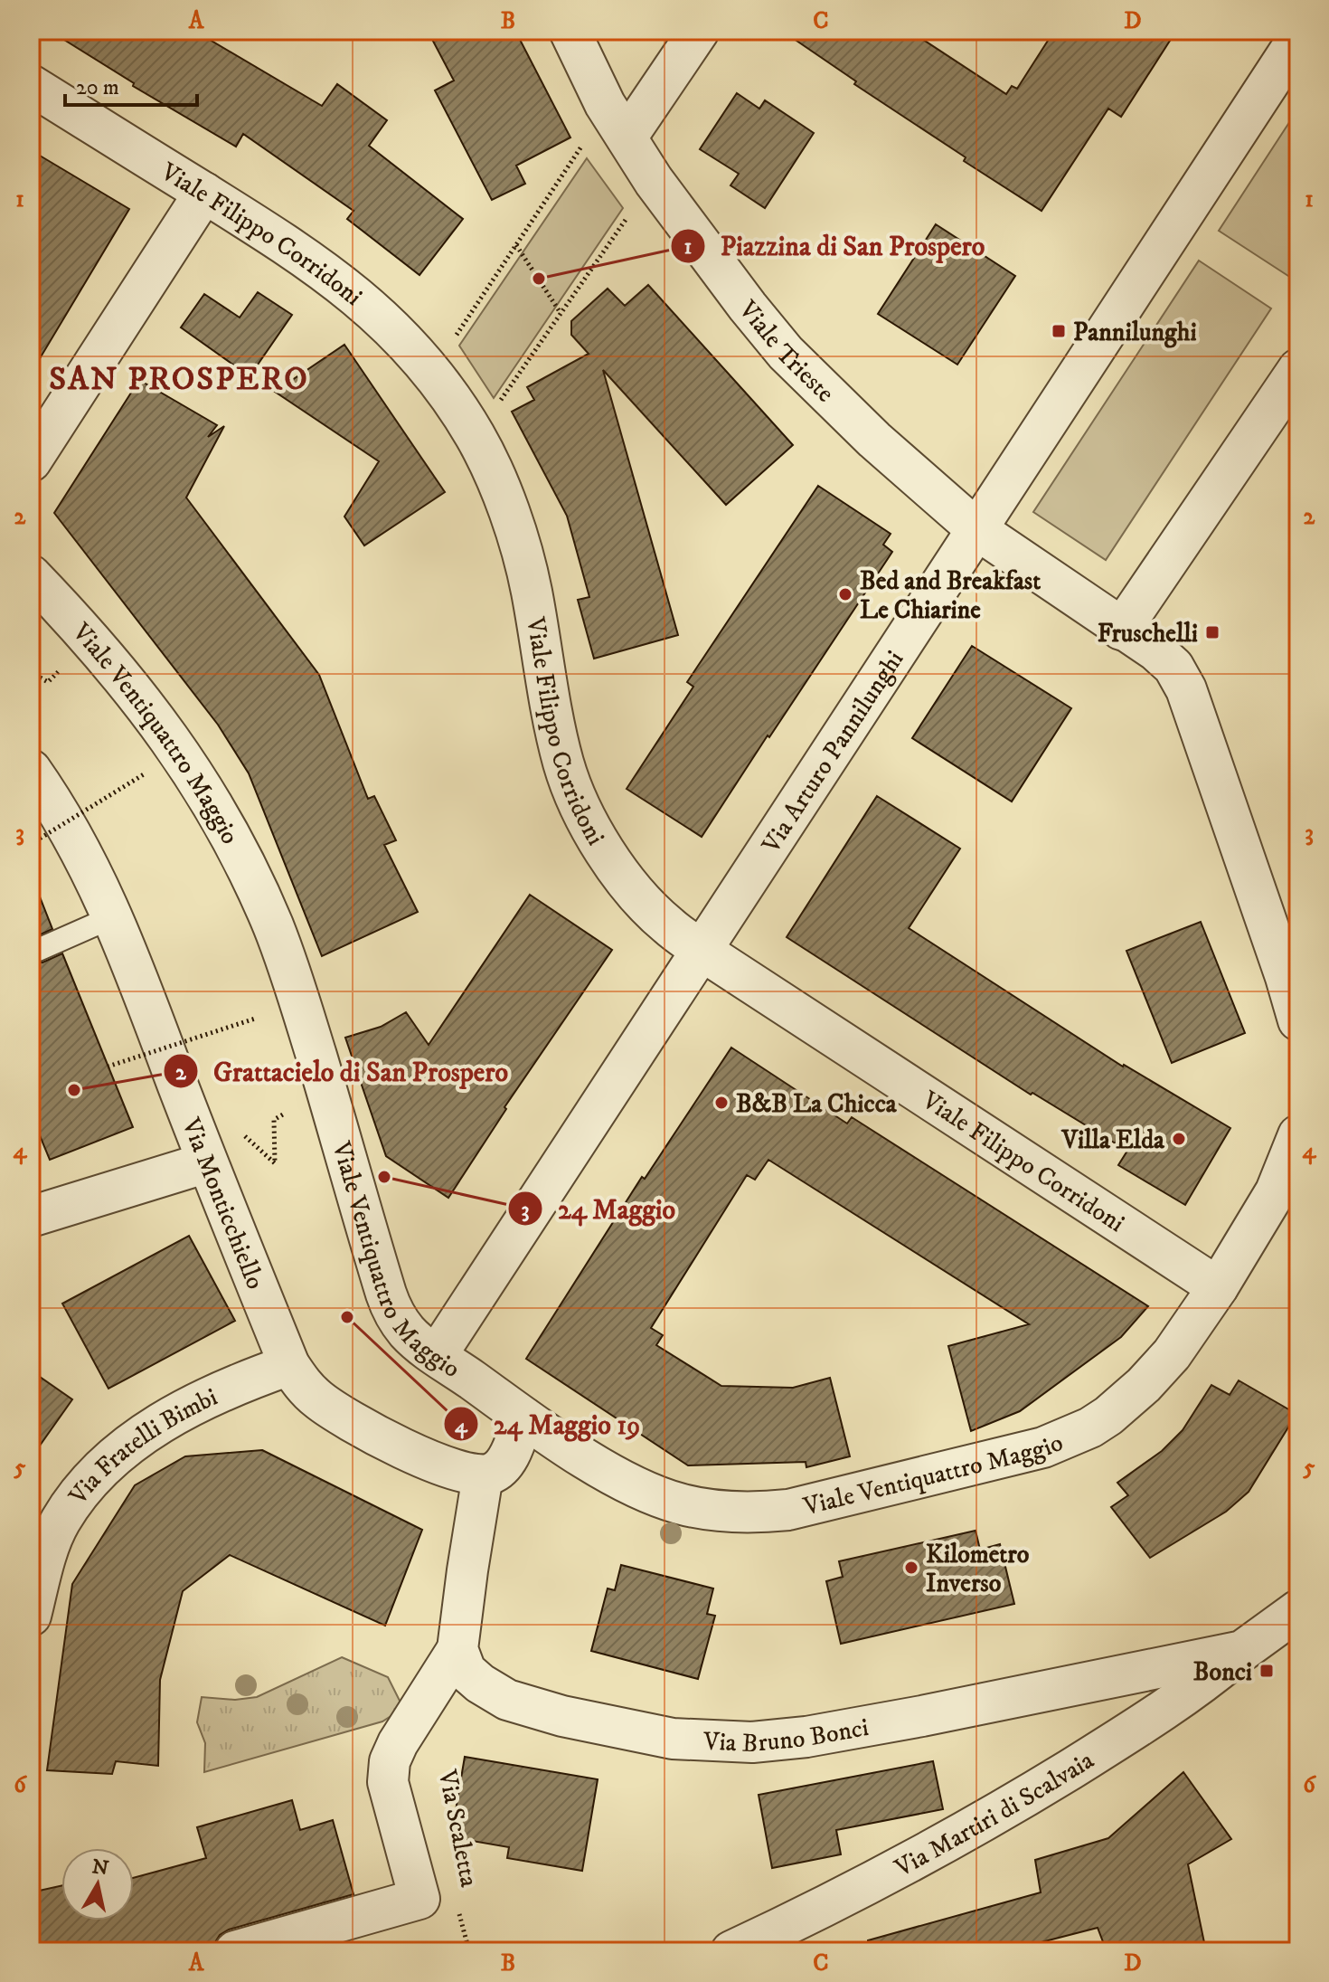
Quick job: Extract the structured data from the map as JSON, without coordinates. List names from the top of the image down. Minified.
{"streets":{"street":["Viale Filippo Corridoni","Viale Trieste","Viale Ventiquattro Maggio","Via Arturo Pannilunghi","Via Monticchiello","Via Fratelli Bimbi","Via Bruno Bonci","Via Martiri di Scalvaia"],"path":["Via Scaletta"]},"crossings":[["Viale Filippo Corridoni","Viale Ventiquattro Maggio"],["Viale Filippo Corridoni","Via Arturo Pannilunghi"],["Viale Trieste","Via Arturo Pannilunghi"],["Viale Ventiquattro Maggio","Via Arturo Pannilunghi"],["Via Monticchiello","Via Fratelli Bimbi"],["Via Bruno Bonci","Via Martiri di Scalvaia"]],"districts":["SAN PROSPERO"],"places":{"other":["Piazzina di San Prospero","Bed and Breakfast Le Chiarine","Grattacielo di San Prospero","B&B La Chicca","Villa Elda","24 Maggio","24 Maggio 19","Kilometro Inverso"],"transit":["Pannilunghi","Fruschelli","Bonci"]},"scale_bar":"20 m","north":"top","grid":{"columns":["A","B","C","D"],"rows":["1","2","3","4","5","6"]}}
